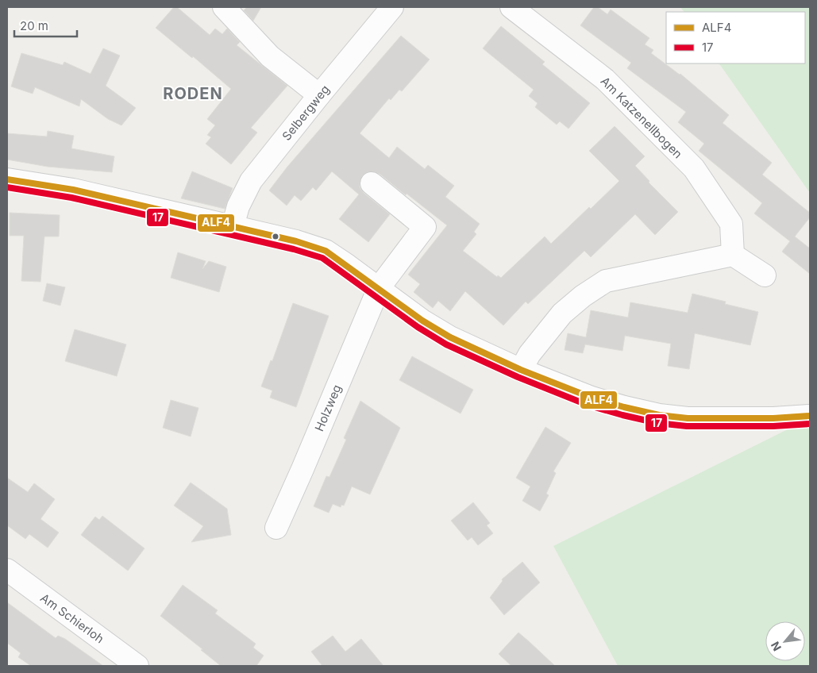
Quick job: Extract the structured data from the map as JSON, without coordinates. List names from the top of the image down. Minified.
{"streets":{"street":["Selbergweg","Am Katzenellbogen","Holzweg","Am Schierloh"]},"districts":["RODEN"],"lines":["transit line ALF4","transit line 17"],"legend":["ALF4","17"],"scale_bar":"20 m","north":"bottom left"}
